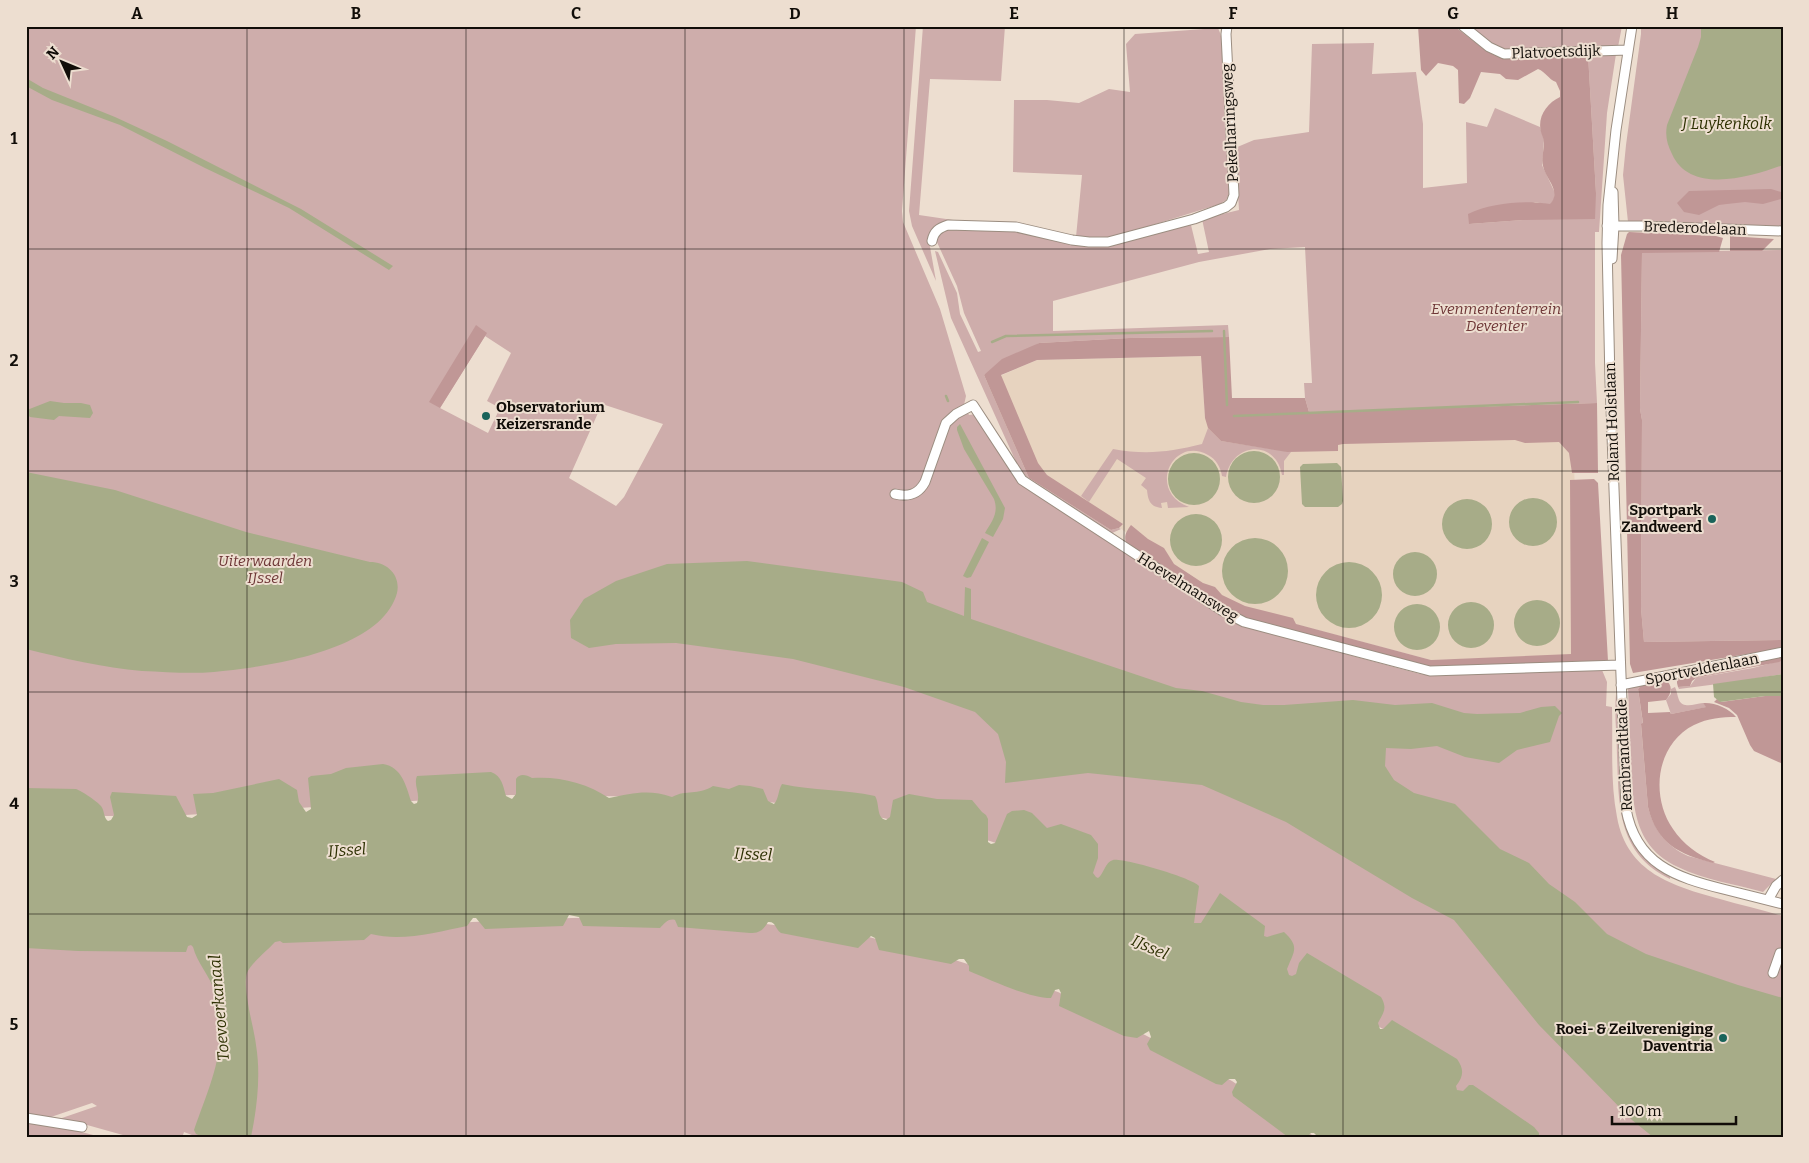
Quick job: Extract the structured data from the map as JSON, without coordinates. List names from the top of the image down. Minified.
{"streets":{"street":["Platvoetsdijk","Pekelharingsweg","Brederodelaan","Roland Holstlaan","Hoevelmansweg","Sportveldenlaan","Rembrandtkade"]},"crossings":[["Platvoetsdijk","Roland Holstlaan"],["Brederodelaan","Roland Holstlaan"],["Roland Holstlaan","Hoevelmansweg"],["Roland Holstlaan","Sportveldenlaan"],["Roland Holstlaan","Rembrandtkade"],["Sportveldenlaan","Rembrandtkade"]],"water":["J Luykenkolk","IJssel","Toevoerkanaal"],"parks":["Evenmententerrein Deventer","Uiterwaarden IJssel"],"places":["Observatorium Keizersrande","Sportpark Zandweerd","Roei- & Zeilvereniging Daventria"],"scale_bar":"100 m","north":"top left","grid":{"columns":["A","B","C","D","E","F","G","H"],"rows":["1","2","3","4","5"]}}
